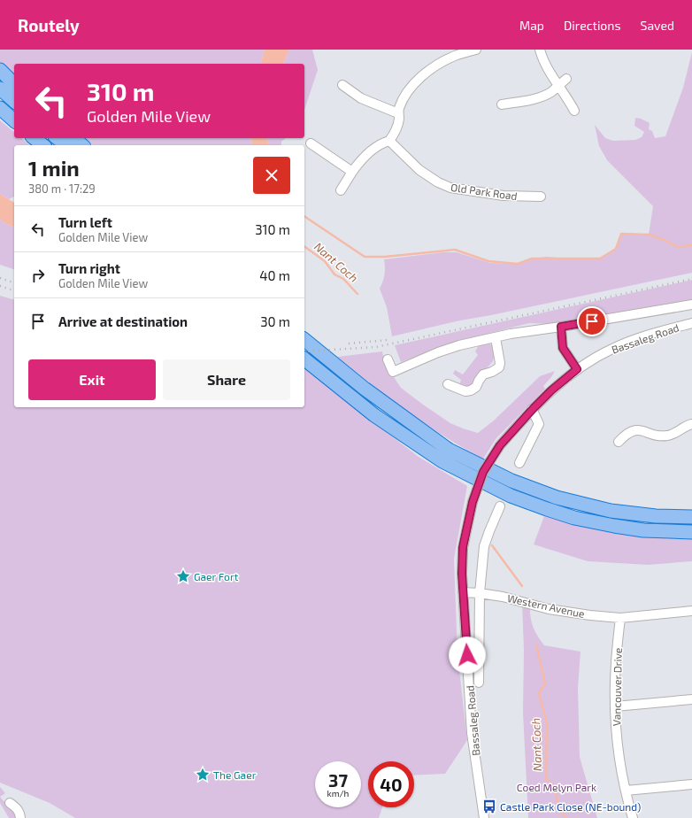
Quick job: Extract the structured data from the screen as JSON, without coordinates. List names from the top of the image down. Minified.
{"streets":{"street":["Old Park Road","Bassaleg Road","Western Avenue","Vancouver Drive"]},"crossings":[["Bassaleg Road","Western Avenue"],["Western Avenue","Vancouver Drive"]],"water":["Nant Coch"],"parks":["Coed Melyn Park"],"places":{"place":["Gaer Fort","The Gaer"],"bus stop":["Castle Park Close (NE-bound)"]},"page":{"header":"Routely","nav":["Map","Directions","Saved"],"turn":["310 m","Golden Mile View"],"heading":["1 min","380 m · 17:29"],"list":[{"name":"Turn left","note":"Golden Mile View","value":"310 m"},{"name":"Turn right","note":"Golden Mile View","value":"40 m"},{"name":"Arrive at destination","value":"30 m"}],"buttons":["Exit","Share"],"speed":"37 km/h","limit":"40"}}
